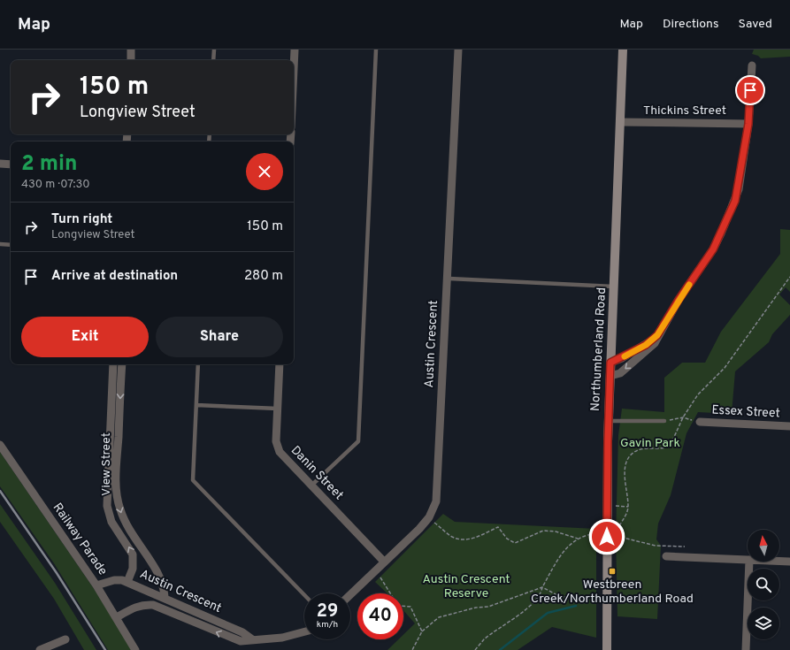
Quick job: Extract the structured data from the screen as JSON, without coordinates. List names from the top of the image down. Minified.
{"streets":{"street":["Thickins Street","Austin Crescent","Northumberland Road","Essex Street","View Street","Danin Street","Railway Parade"]},"crossings":[["Thickins Street","Northumberland Road"],["Austin Crescent","View Street"],["Austin Crescent","Danin Street"],["Austin Crescent","Railway Parade"]],"parks":["Gavin Park","Austin Crescent Reserve"],"places":{"transit":["Westbreen Creek/Northumberland Road"]},"north":"top","page":{"header":"Map","nav":["Map","Directions","Saved"],"turn":["150 m","Longview Street"],"heading":["2 min","430 m · 07:30"],"list":[{"name":"Turn right","note":"Longview Street","value":"150 m"},{"name":"Arrive at destination","value":"280 m"}],"buttons":["Exit","Share"],"speed":"29 km/h","limit":"40"}}
